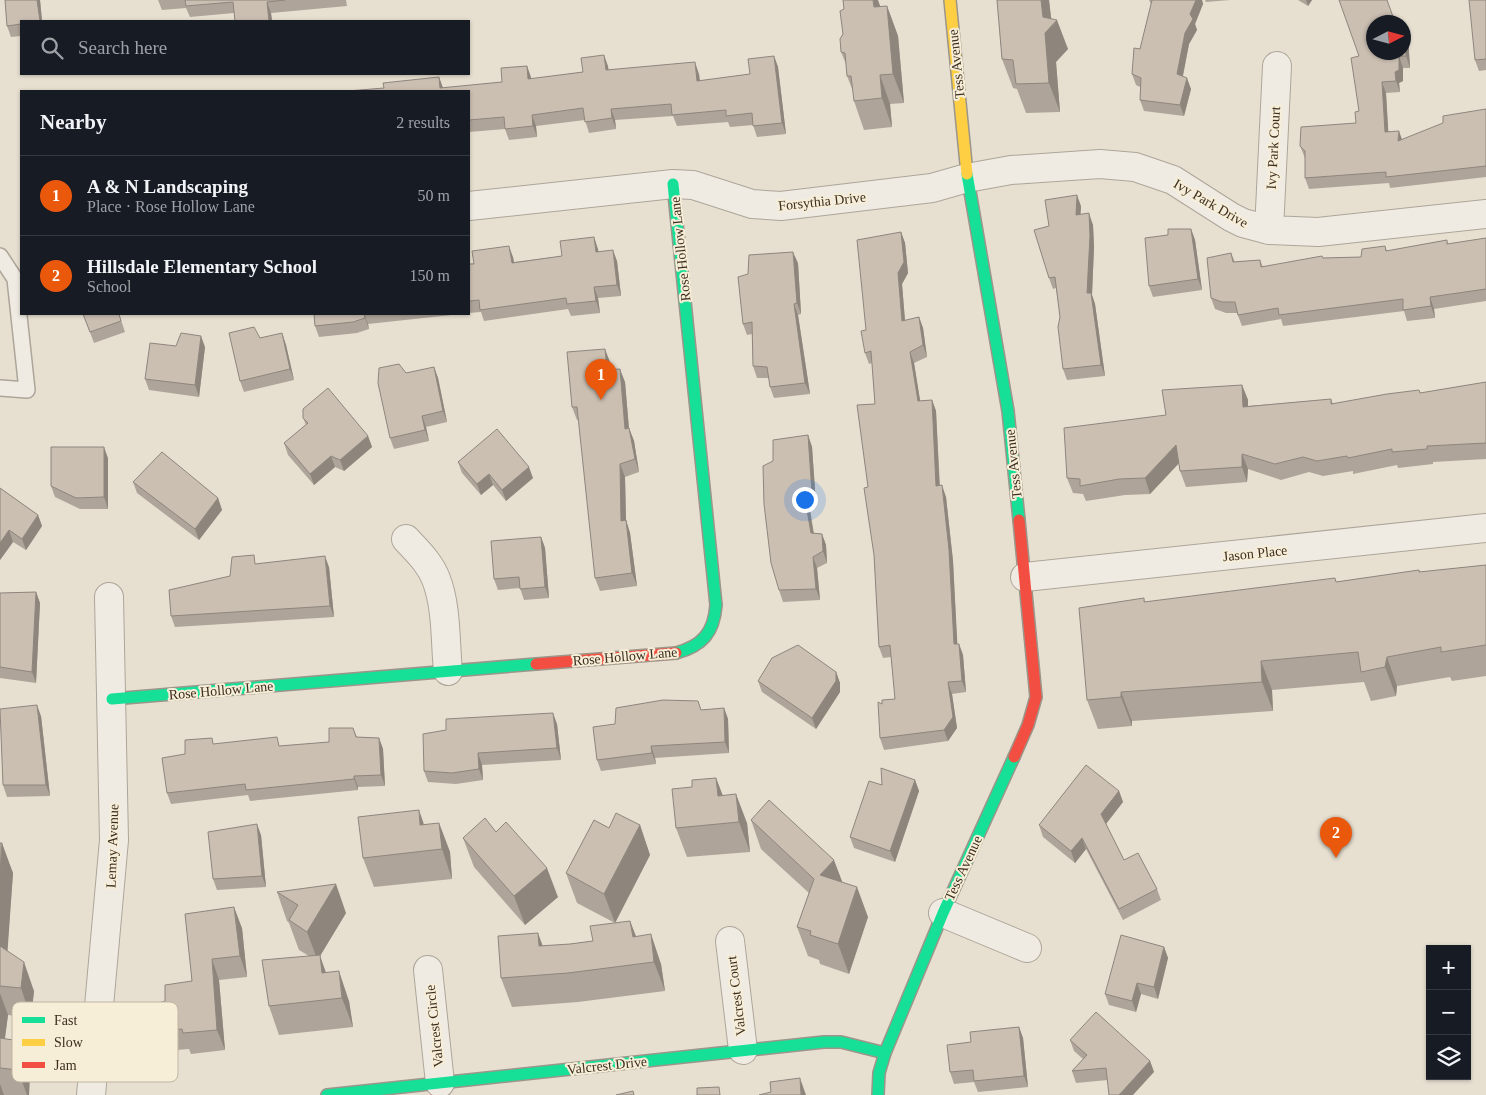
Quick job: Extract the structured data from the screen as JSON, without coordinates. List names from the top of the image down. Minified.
{"streets":{"street":["Tess Avenue","Ivy Park Court","Forsythia Drive","Ivy Park Drive","Rose Hollow Lane","Jason Place","Lemay Avenue","Valcrest Court","Valcrest Circle","Valcrest Drive"]},"crossings":[["Tess Avenue","Forsythia Drive"],["Tess Avenue","Ivy Park Drive"],["Tess Avenue","Jason Place"],["Tess Avenue","Valcrest Drive"],["Ivy Park Court","Ivy Park Drive"],["Forsythia Drive","Ivy Park Drive"],["Forsythia Drive","Rose Hollow Lane"],["Rose Hollow Lane","Lemay Avenue"],["Valcrest Court","Valcrest Drive"],["Valcrest Circle","Valcrest Drive"]],"legend":["Fast","Slow","Jam"],"north":"right","page":{"search":"Search here","heading":["Nearby","2 results"],"list":[{"mark":"1","name":"A & N Landscaping","note":"Place · Rose Hollow Lane","value":"50 m"},{"mark":"2","name":"Hillsdale Elementary School","note":"School","value":"150 m"}],"pins":["1","2"],"map_buttons":["+","−"]}}
